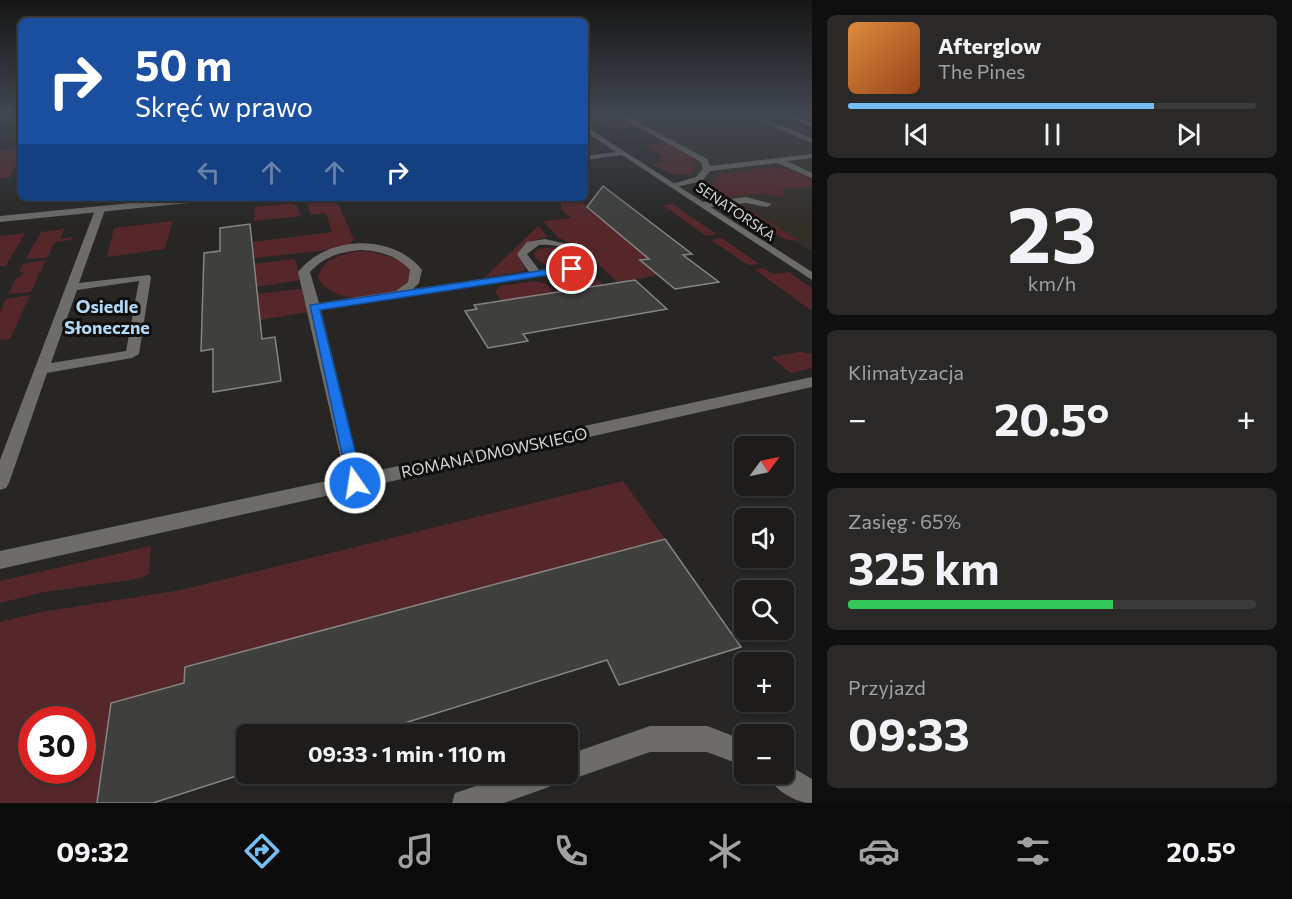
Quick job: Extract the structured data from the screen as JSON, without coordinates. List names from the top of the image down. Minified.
{"streets":{"street":["SENATORSKA","ROMANA DMOWSKIEGO"]},"districts":["Osiedle Słoneczne"],"north":"top right","page":{"turn":["50 m","Skręć w prawo"],"song":["Afterglow","The Pines"],"tile":[["23","km/h"],"Klimatyzacja",["Zasięg · 65%","325 km"],["Przyjazd","09:33"]],"heat":["−","20.5°","+"],"map_buttons":["+","−"],"limit":"30","trip":"09:33 · 1 min · 110 m","tabs":["09:32","20.5°"]}}
